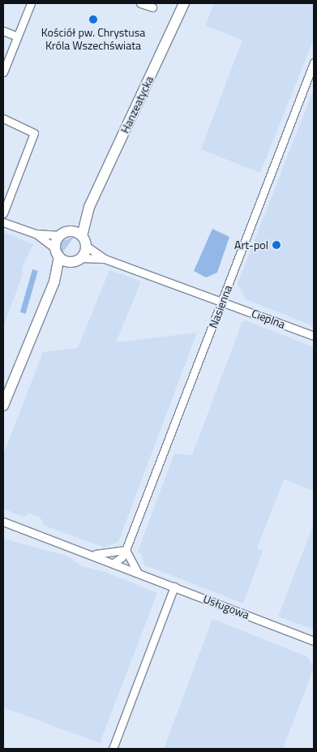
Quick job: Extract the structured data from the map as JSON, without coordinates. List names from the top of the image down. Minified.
{"streets":{"street":["Hanzeatycka","Nasienna","Cieplna","Usługowa"]},"crossings":[["Nasienna","Cieplna"],["Nasienna","Usługowa"]],"places":["Kościół pw. Chrystusa Króla Wszechświata","Art-pol"]}
